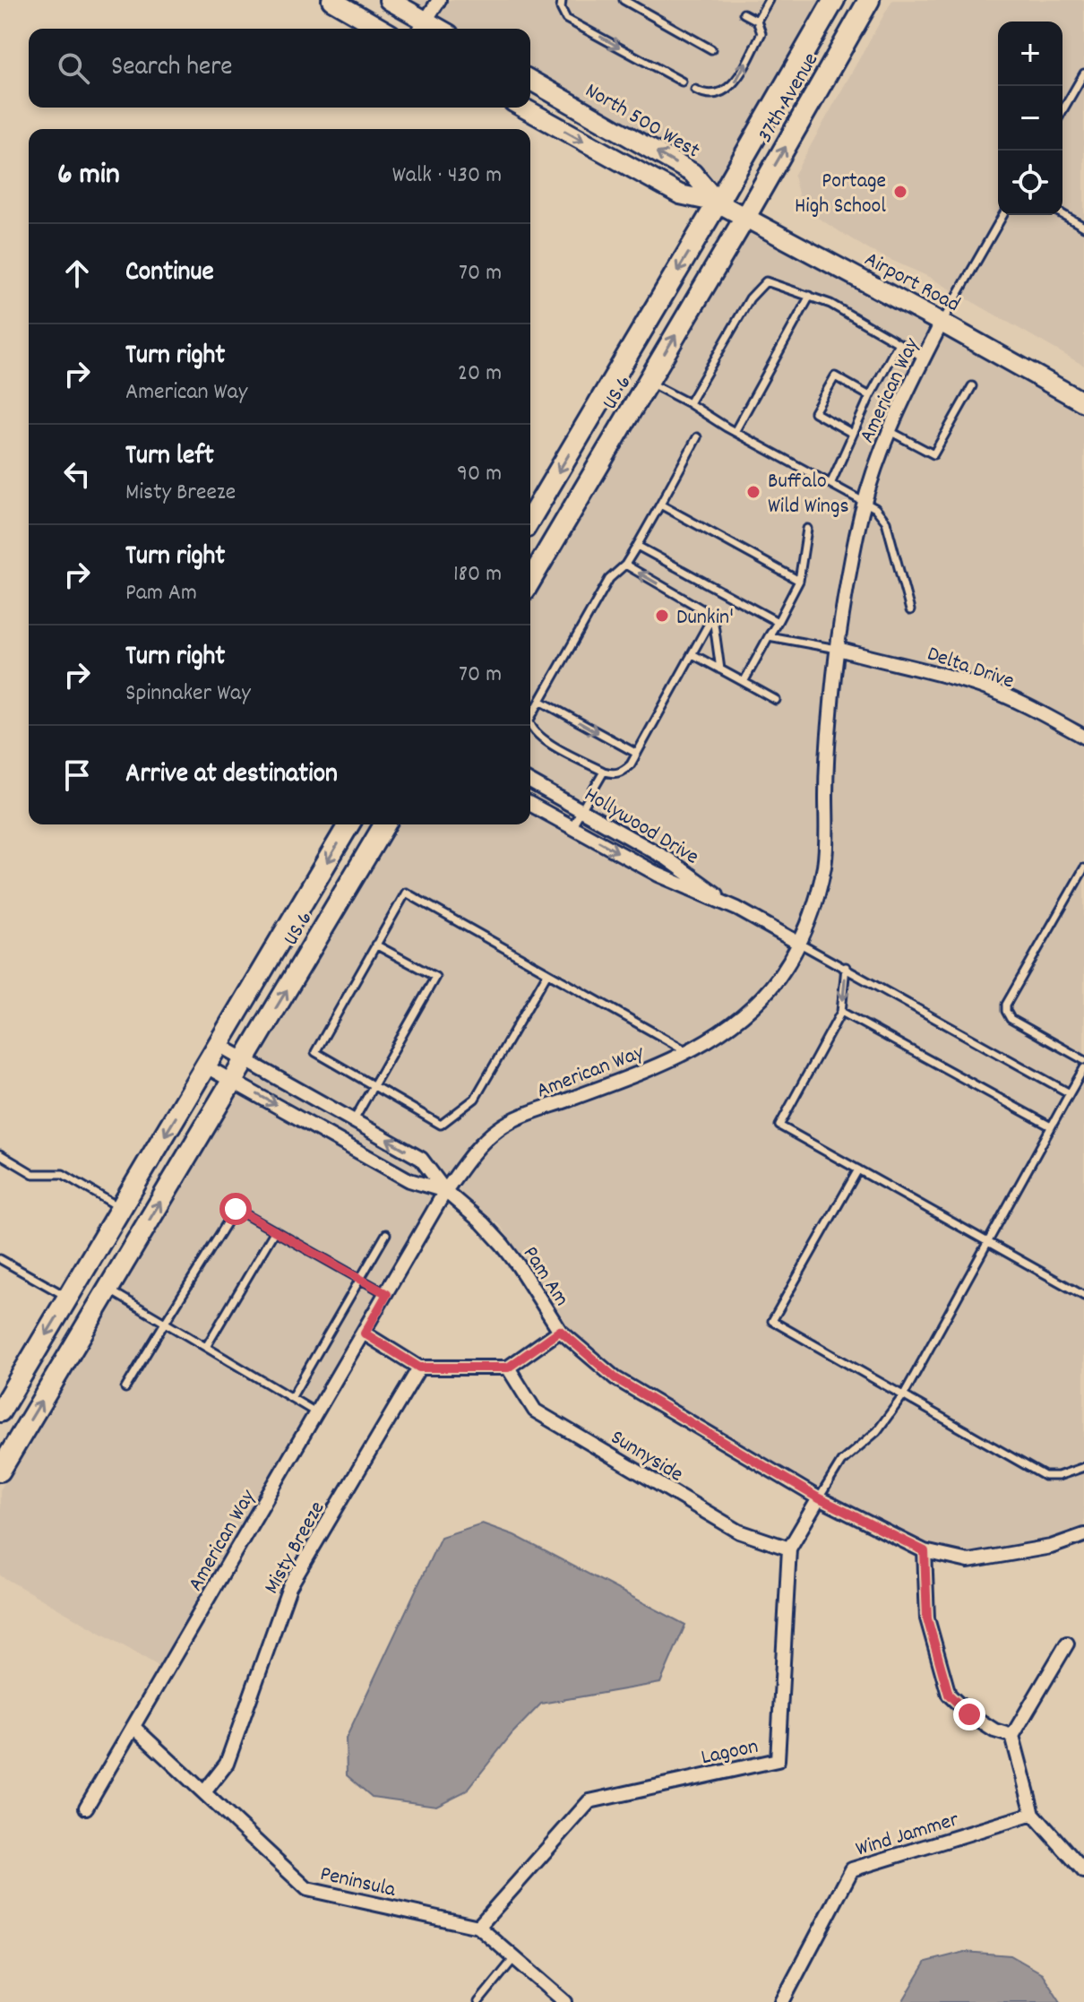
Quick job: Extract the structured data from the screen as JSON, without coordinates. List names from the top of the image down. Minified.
{"streets":{"main road":["37th Avenue","US 6"],"street":["North 500 West","Airport Road","American Way","Delta Drive","Hollywood Drive","Pam Am","Sunnyside","Misty Breeze","Lagoon","Wind Jammer","Peninsula"]},"crossings":[["37th Avenue","North 500 West"],["37th Avenue","Airport Road"],["37th Avenue","US 6"],["North 500 West","Airport Road"],["North 500 West","US 6"],["Airport Road","American Way"],["Airport Road","US 6"],["American Way","Delta Drive"],["American Way","Hollywood Drive"],["American Way","Pam Am"],["American Way","Peninsula"],["US 6","Pam Am"],["Pam Am","Lagoon"],["Sunnyside","Lagoon"],["Misty Breeze","Peninsula"],["Lagoon","Peninsula"]],"places":["Portage High School","Buffalo Wild Wings","Dunkin'"],"page":{"map_buttons":["+","−"],"search":"Search here","heading":["6 min","Walk · 430 m"],"list":[["Continue","70 m"],["Turn right","American Way","20 m"],["Turn left","Misty Breeze","90 m"],["Turn right","Pam Am","180 m"],["Turn right","Spinnaker Way","70 m"],"Arrive at destination"]}}
